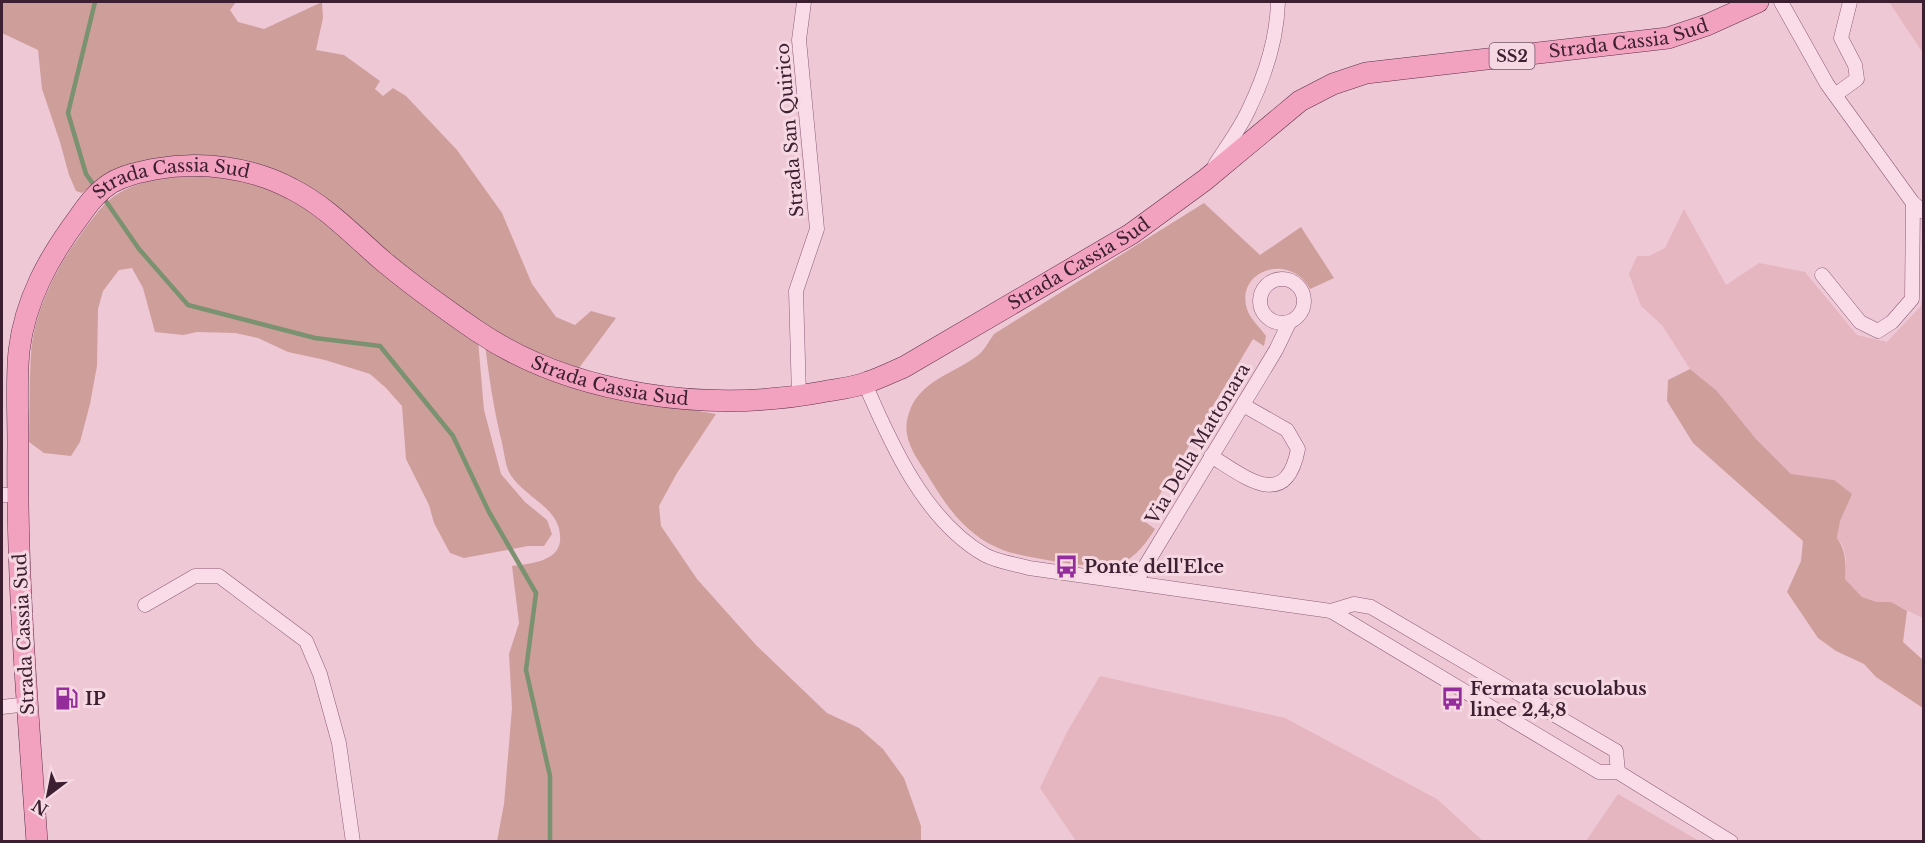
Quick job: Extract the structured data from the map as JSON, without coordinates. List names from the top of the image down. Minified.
{"streets":{"main road":["Strada Cassia Sud","SS2"],"street":["Strada San Quirico","Via Della Mattonara"]},"crossings":[["Strada Cassia Sud","Strada San Quirico"]],"places":{"bus stop":["Ponte dell'Elce","Fermata scuolabus linee 2,4,8"],"fuel station":["IP"]},"north":"bottom left"}
